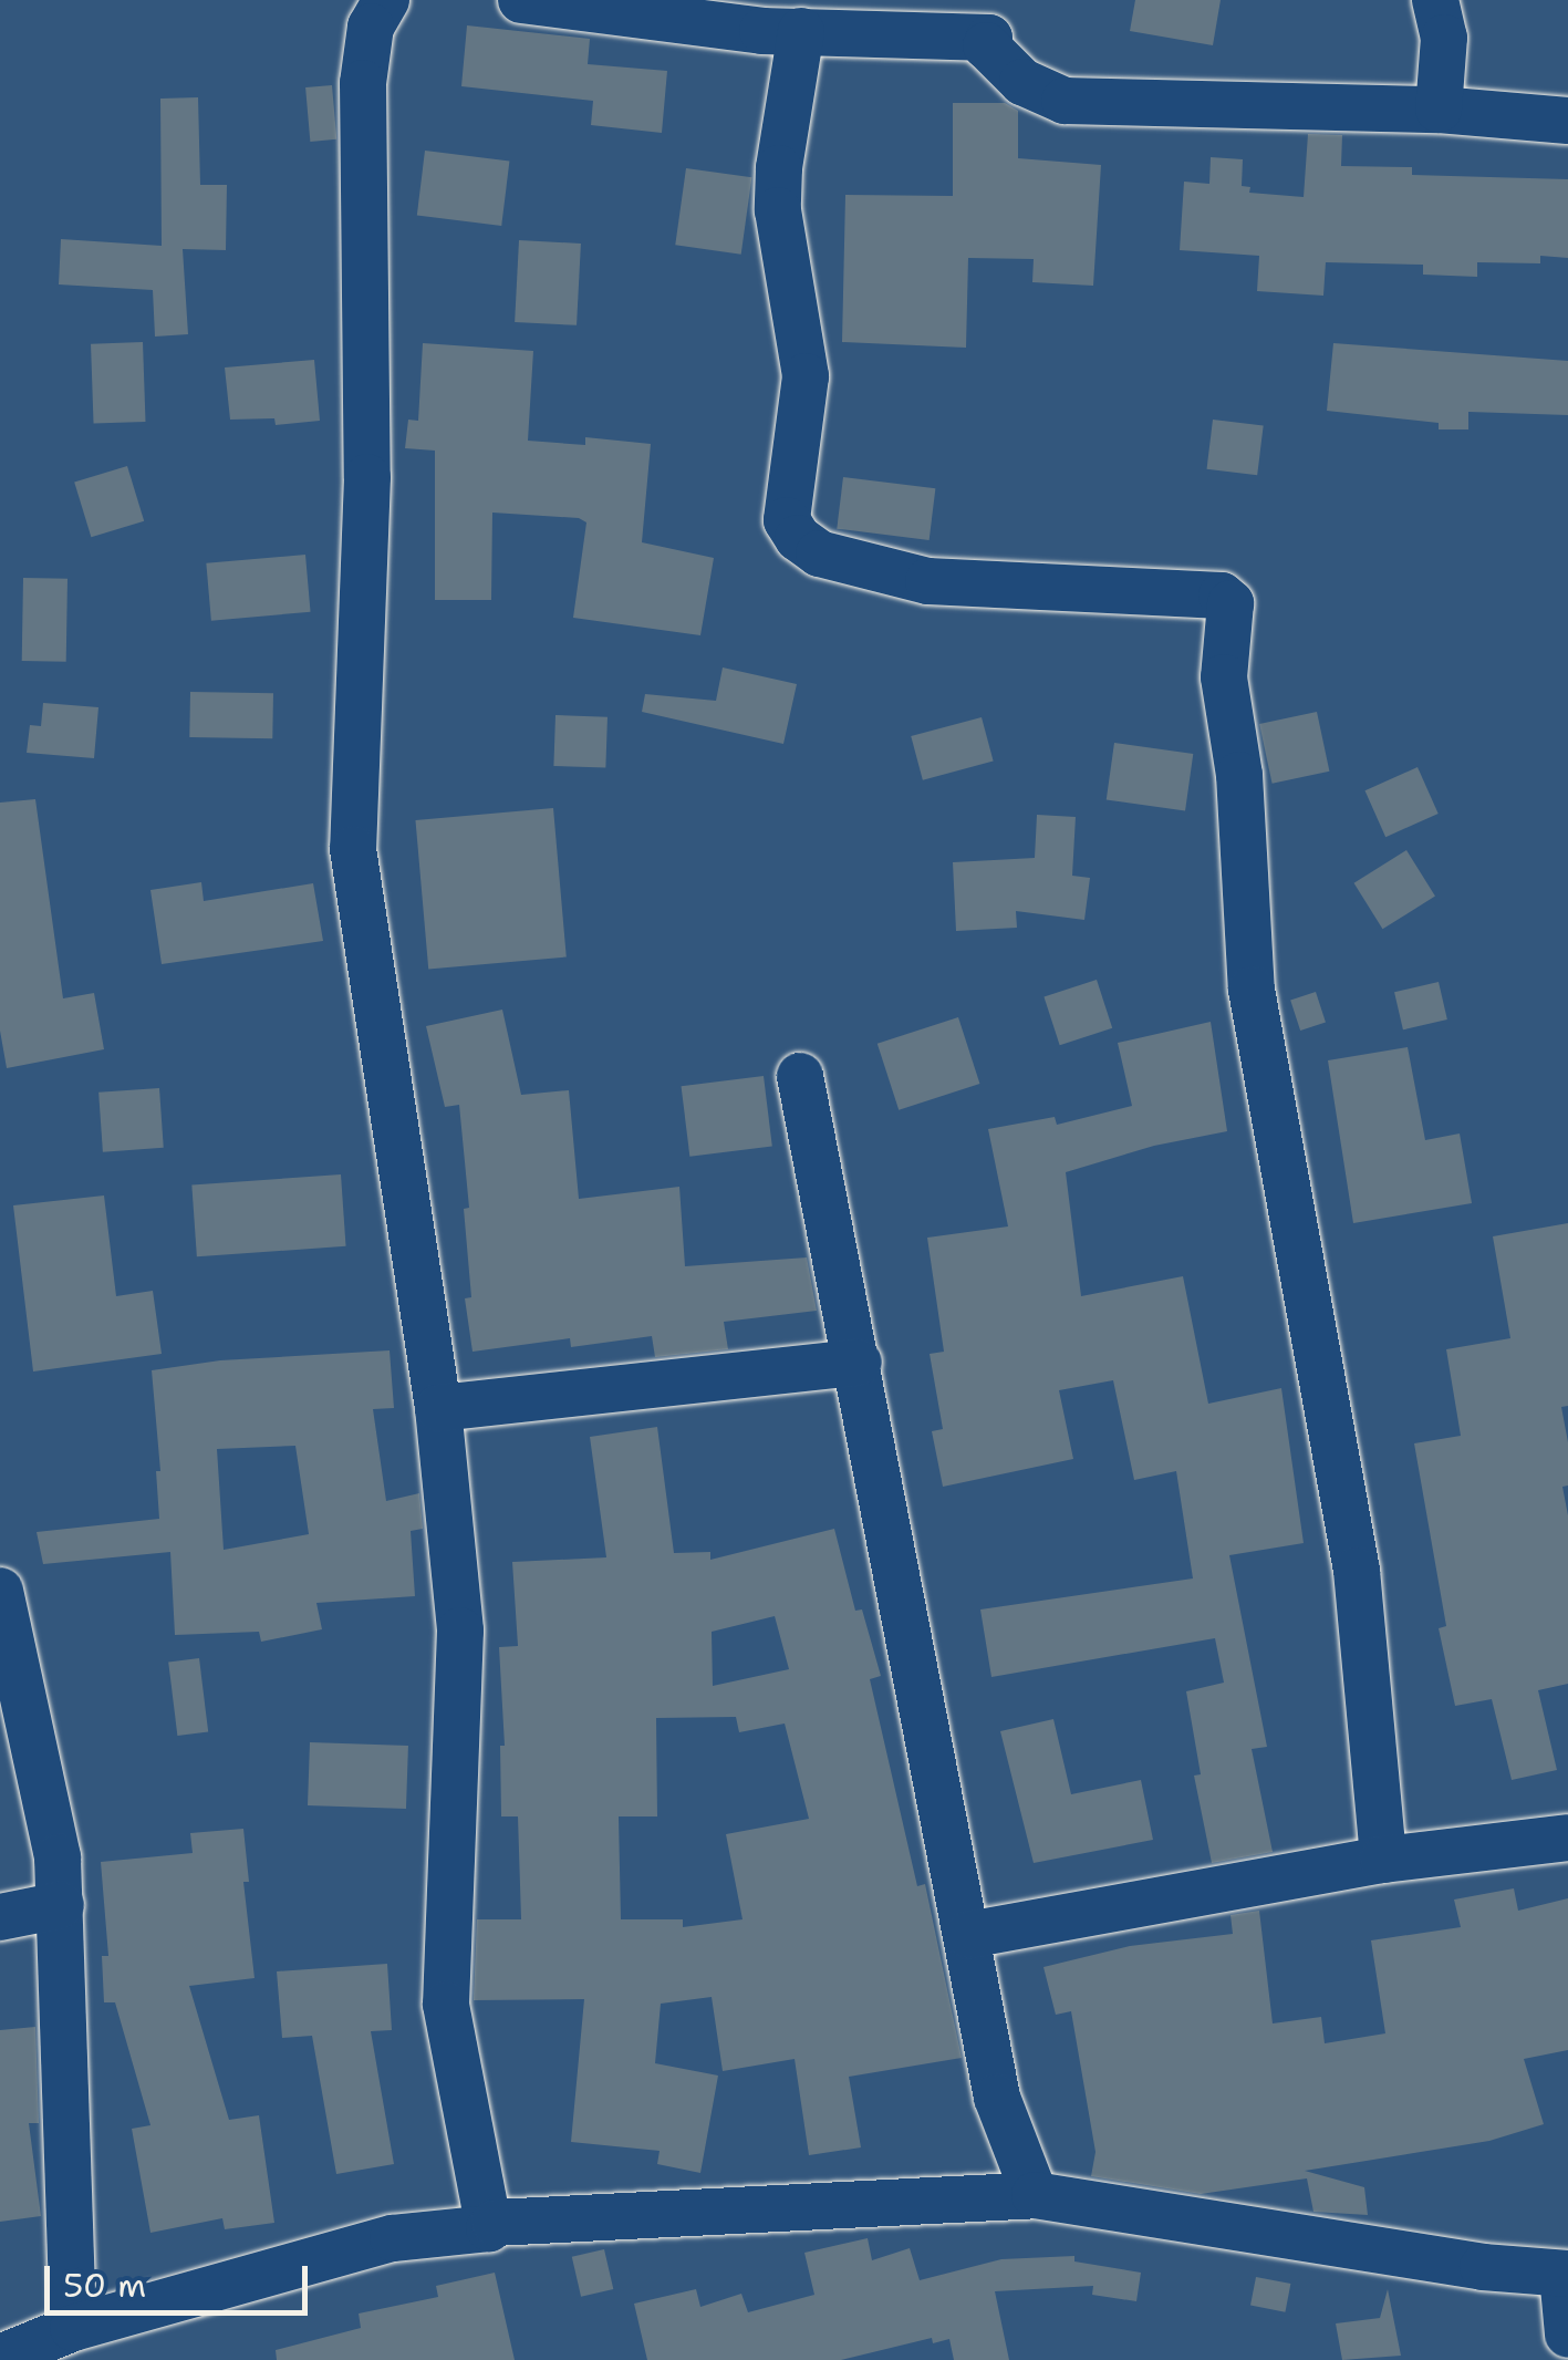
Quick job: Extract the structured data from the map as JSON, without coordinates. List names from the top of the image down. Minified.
{"scale_bar":"50 m"}
